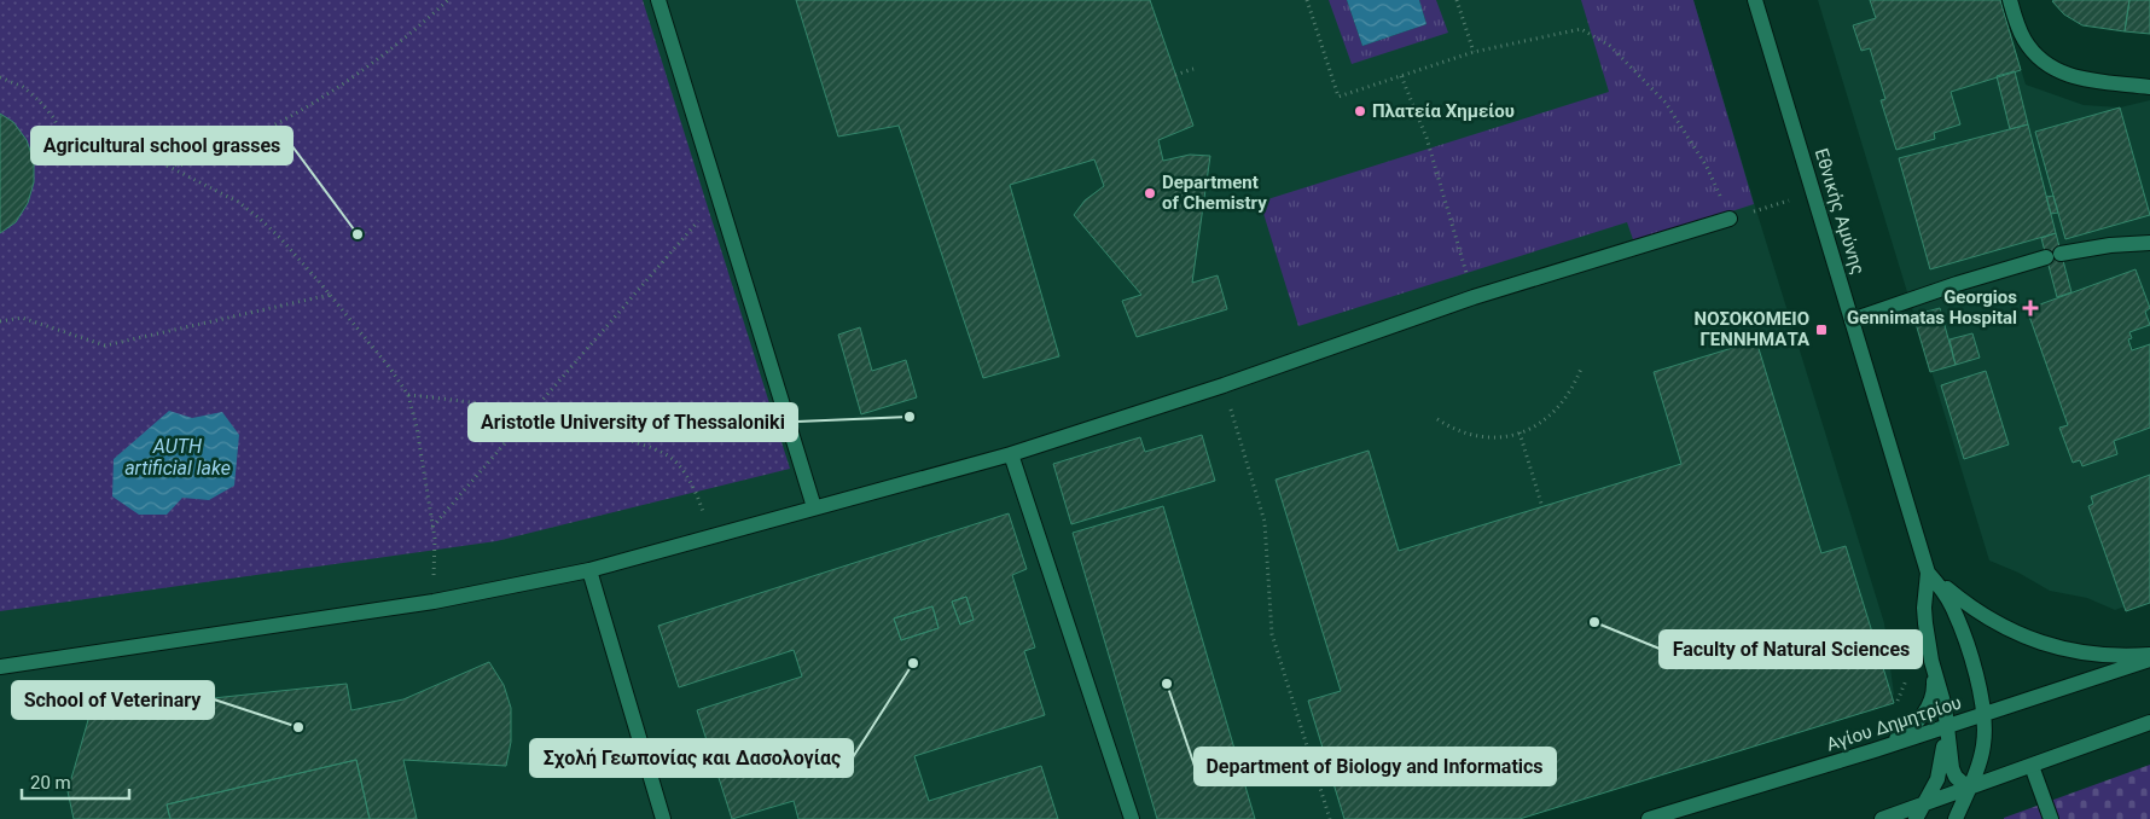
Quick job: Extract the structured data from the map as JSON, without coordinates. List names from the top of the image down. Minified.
{"streets":{"main road":["Εθνικής Αμύνης","Αγίου Δημητρίου"]},"crossings":[["Εθνικής Αμύνης","Αγίου Δημητρίου"]],"water":["AUTH artificial lake"],"places":{"other":["Πλατεία Χημείου","Department of Chemistry","Agricultural school grasses","Aristotle University of Thessaloniki","Faculty of Natural Sciences","Σχολή Γεωπονίας και Δασολογίας","Department of Biology and Informatics","School of Veterinary"],"health":["Georgios Gennimatas Hospital"],"transit":["ΝΟΣΟΚΟΜΕΙΟ ΓΕΝΝΗΜΑΤΑ"]},"scale_bar":"20 m"}
